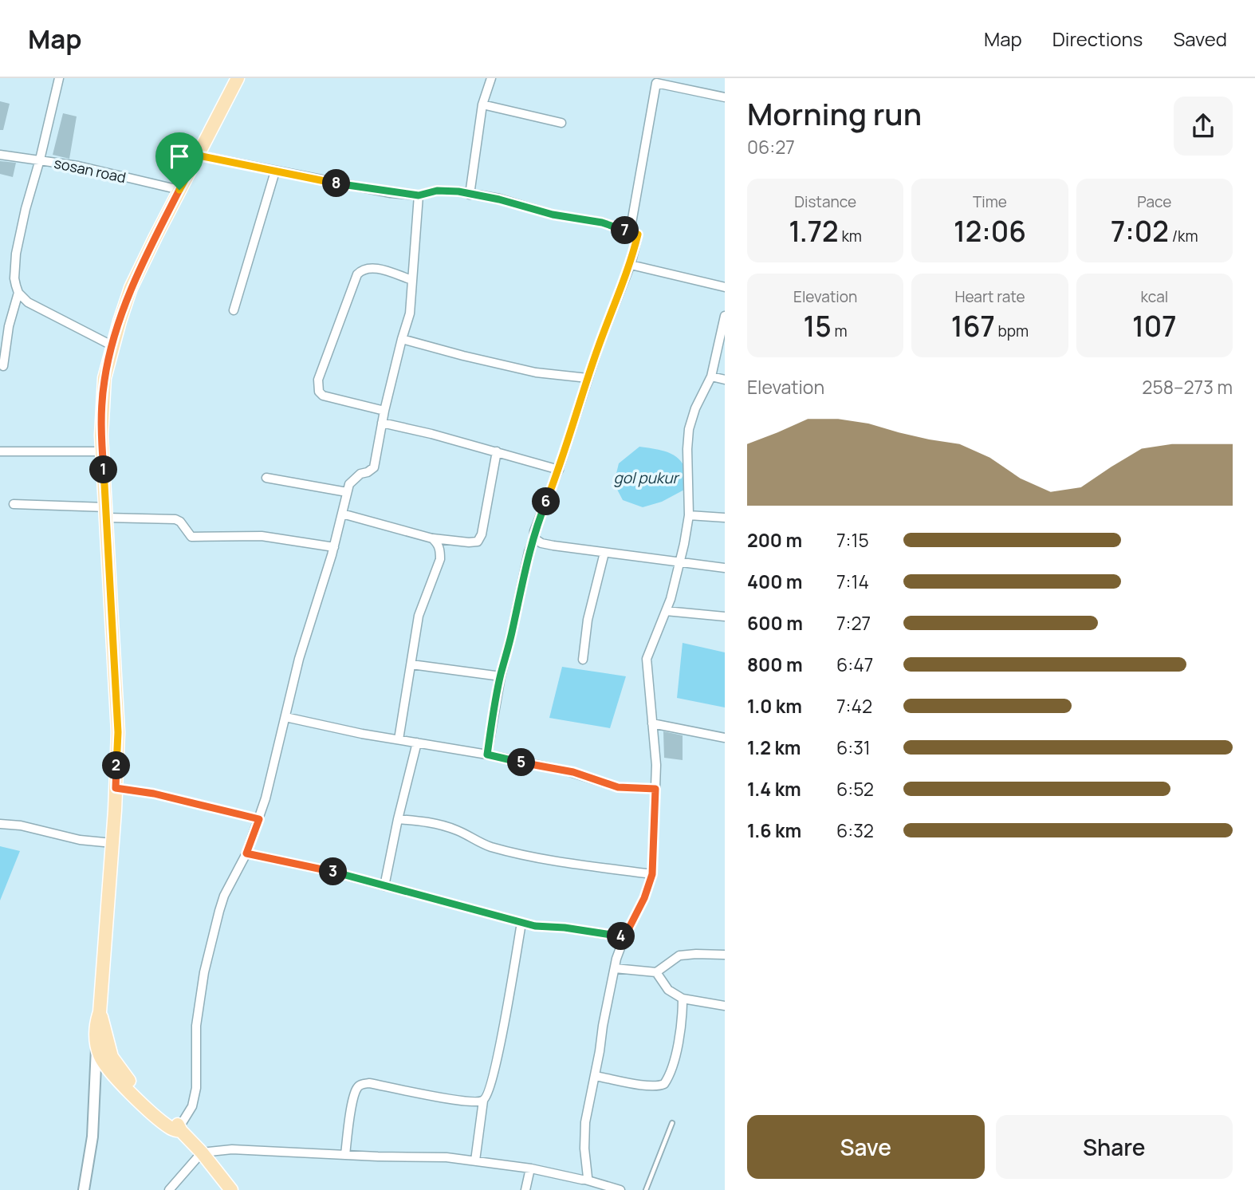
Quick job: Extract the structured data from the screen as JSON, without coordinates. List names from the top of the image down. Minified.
{"streets":{"street":["sosan road"]},"water":["gol pukur"],"page":{"header":"Map","nav":["Map","Directions","Saved"],"heading":["Morning run","06:27"],"pins":["8","7","1","6","5","2","3","4"],"stats":[["Distance","1.72 km"],["Time","12:06"],["Pace","7:02 /km"],["Elevation","15 m"],["Heart rate","167 bpm"],["kcal","107"]],"chart":["Elevation","258–273 m"],"list":[{"name":"200 m","note":"7:15"},{"name":"400 m","note":"7:14"},{"name":"600 m","note":"7:27"},{"name":"800 m","note":"6:47"},{"name":"1.0 km","note":"7:42"},{"name":"1.2 km","note":"6:31"},{"name":"1.4 km","note":"6:52"},{"name":"1.6 km","note":"6:32"}],"buttons":["Save","Share"]}}
